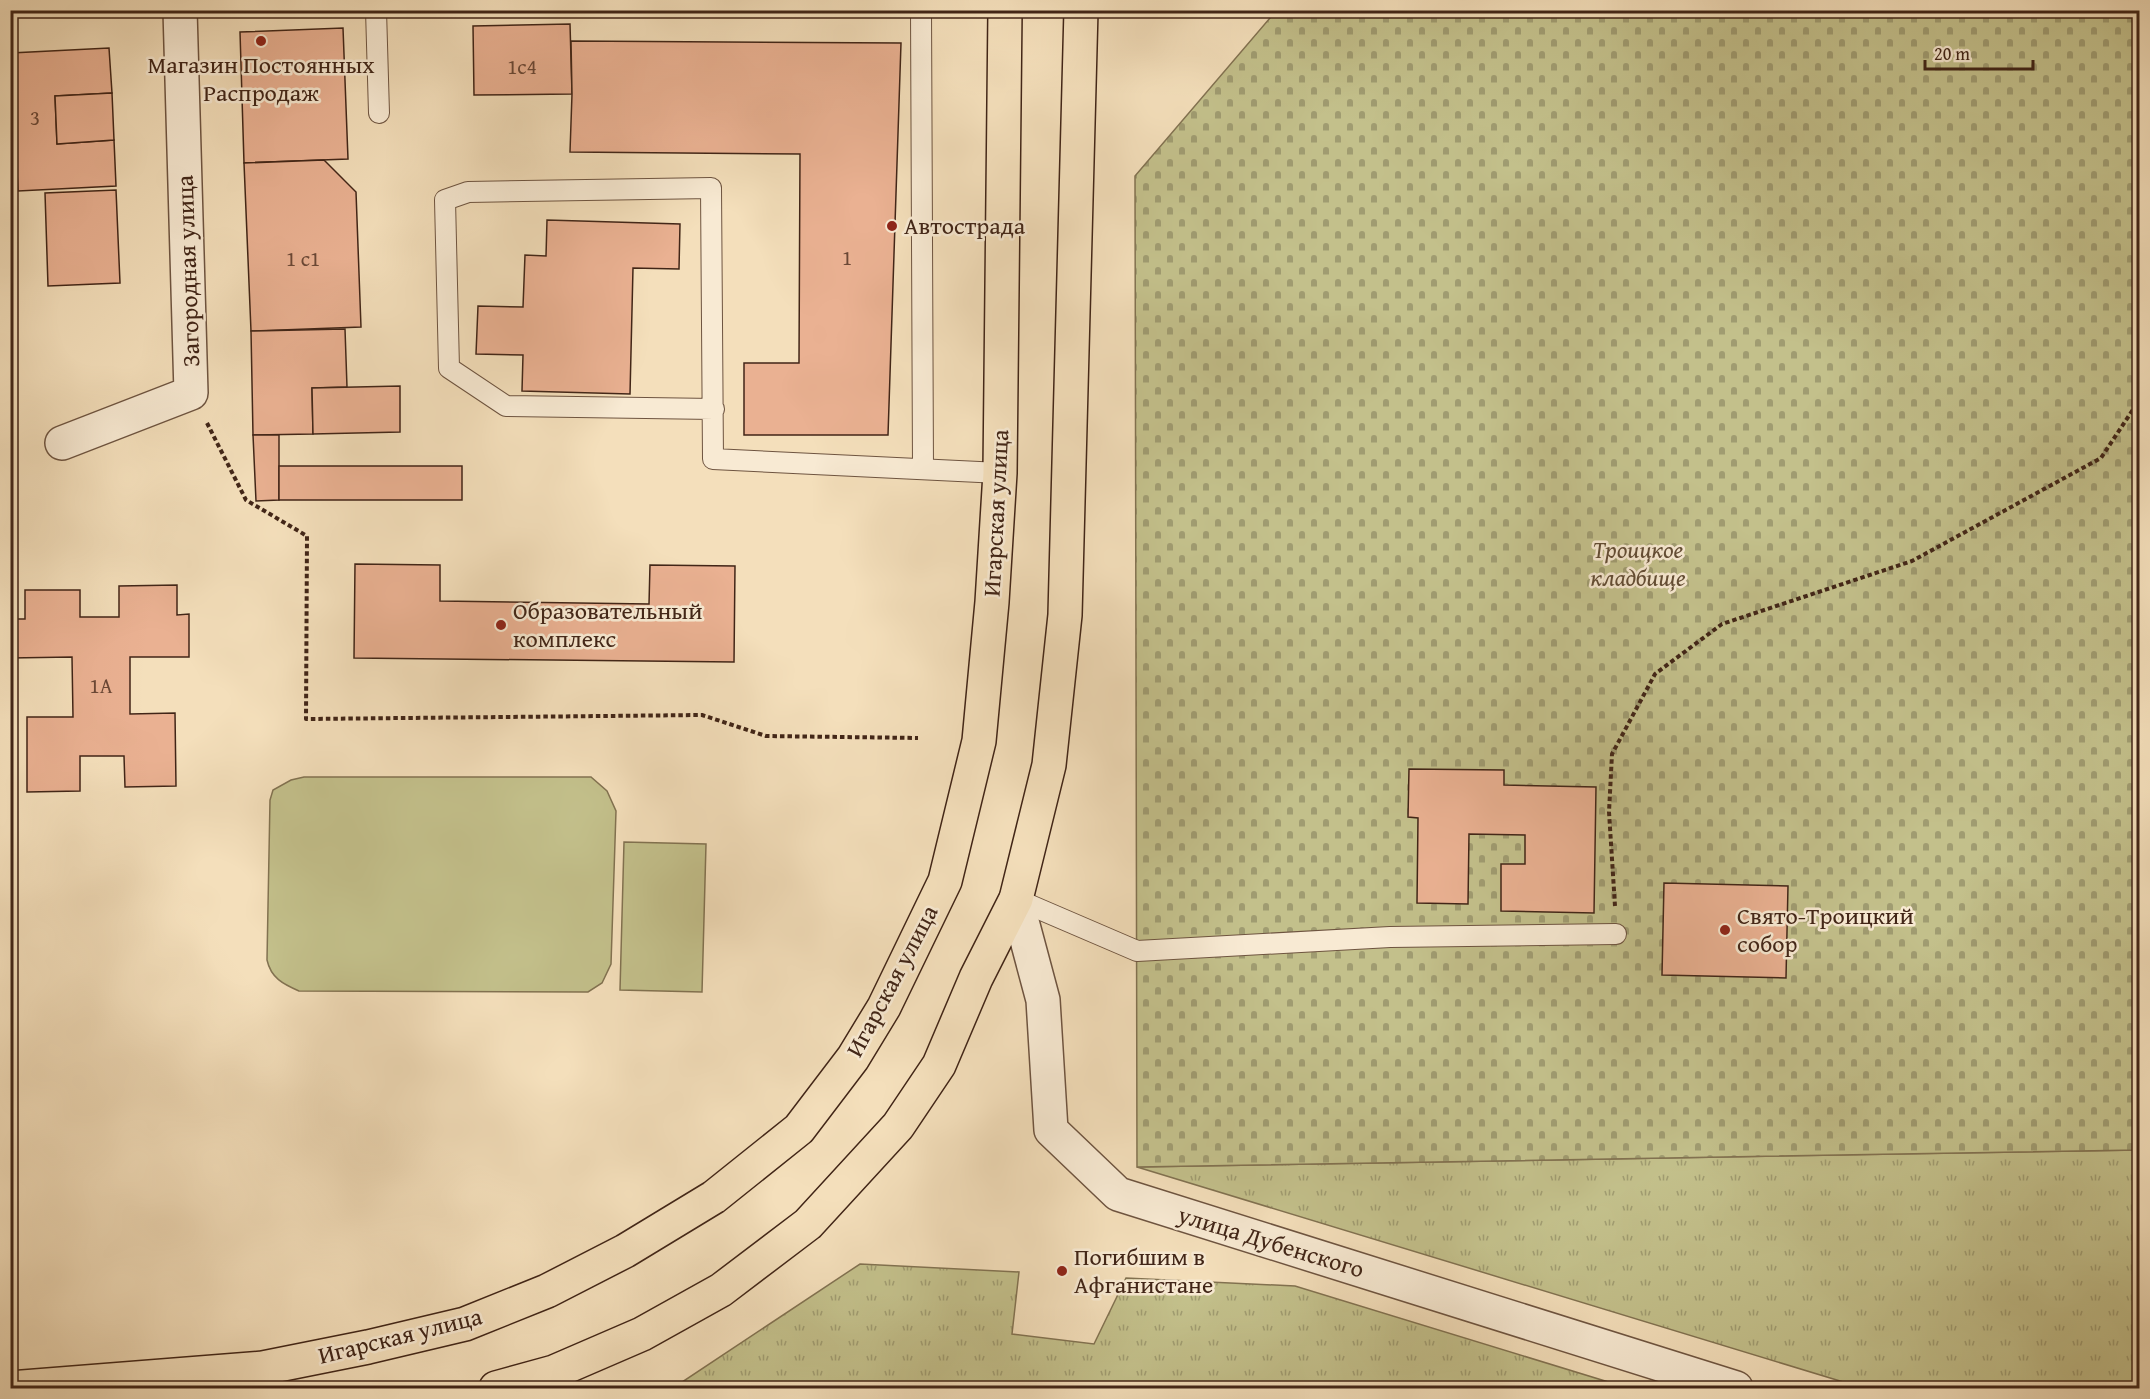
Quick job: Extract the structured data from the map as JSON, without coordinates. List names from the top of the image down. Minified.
{"streets":{"main road":["Игарская улица"],"street":["Загородная улица","улица Дубенского"]},"parks":["Троицкое кладбище"],"places":["Магазин Постоянных Распродаж","Автострада","Образовательный комплекс","Свято-Троицкий собор","Погибшим в Афганистане"],"house_numbers":["1с4","3","1","1 с1","1А"],"scale_bar":"20 m"}
